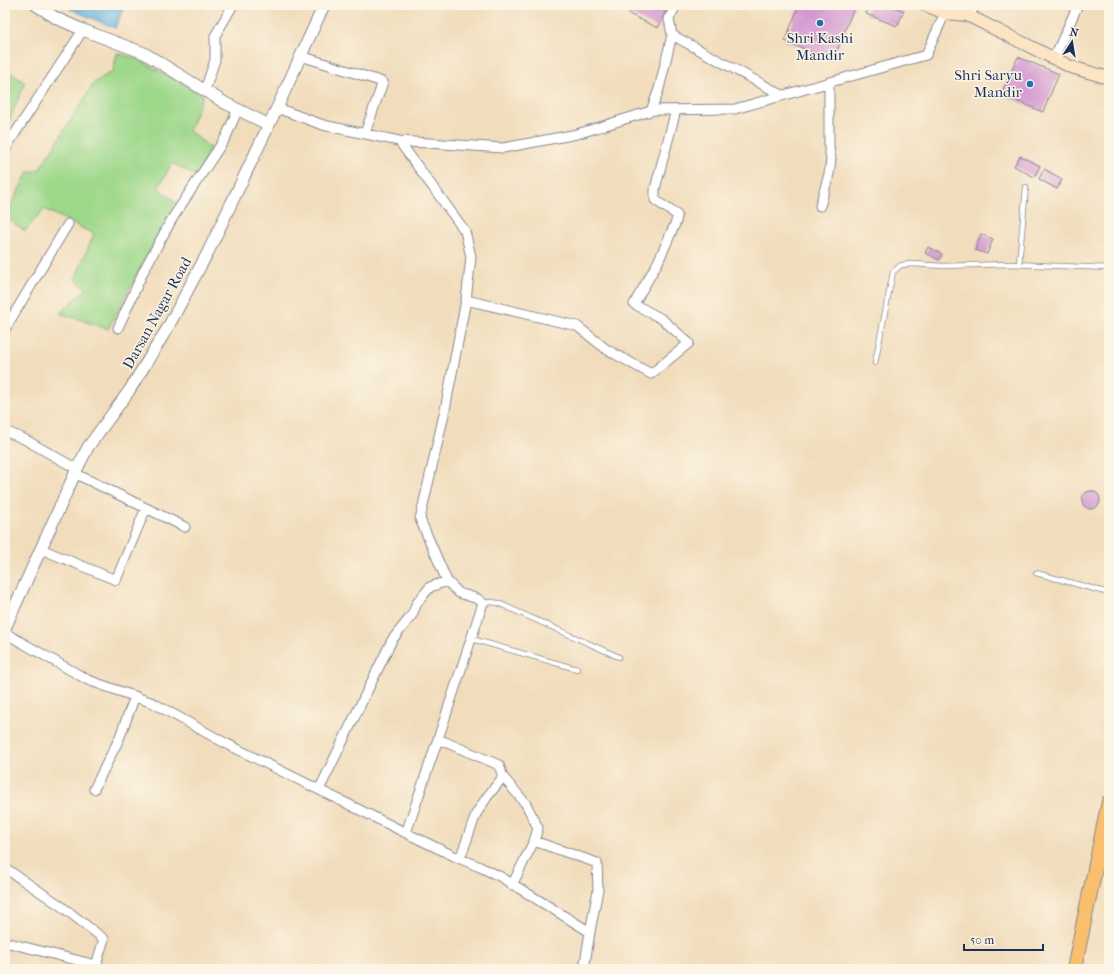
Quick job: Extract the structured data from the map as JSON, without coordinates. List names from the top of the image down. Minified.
{"streets":{"street":["Darsan Nagar Road"]},"places":["Shri Kashi Mandir","Shri Saryu Mandir"],"scale_bar":"50 m","north":"top"}
